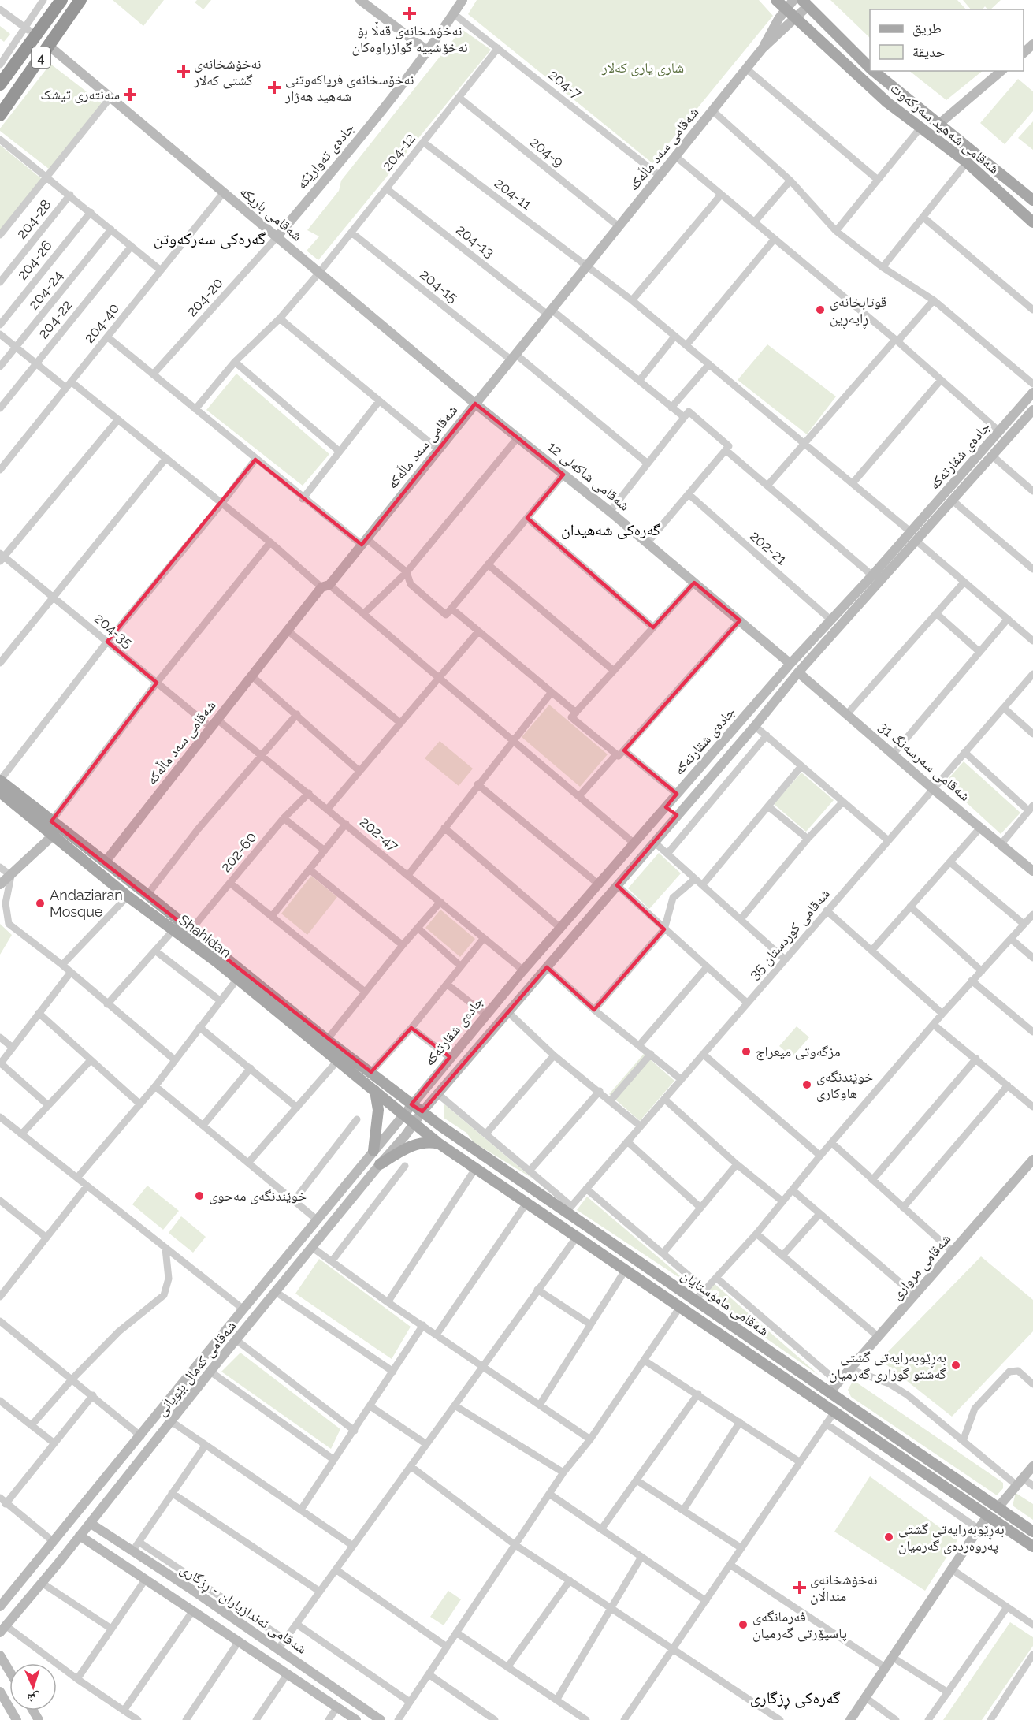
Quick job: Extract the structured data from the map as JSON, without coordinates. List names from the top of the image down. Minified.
{"streets":{"highway":["4"],"main road":["شەقامی شەهید سەرکەوت","Shahidan","شەقامی مامۆستایان"],"street":["204-7","شەقامی سەد ماڵەکە","204-12","204-9","جادەی تەوارێکە","204-11","شەقامی باریکە","204-28","204-13","204-26","204-15","204-24","204-20","204-22","204-40","جادەی شقارتەکە","شەقامی شاکەلی 12","202-21","204-35","شەقامی سەرسەنگ 31","202-47","202-60","شەقامی کوردستان 35","شەقامی مرواری","شەقامی کەمال بێویانی","شەقامی ئەندازیاران - ڕزگاری"]},"crossings":[["4","شەقامی باریکە"],["204-7","شەقامی سەد ماڵەکە"],["204-7","204-12"],["204-7","جادەی تەوارێکە"],["شەقامی سەد ماڵەکە","204-9"],["شەقامی سەد ماڵەکە","204-11"],["شەقامی سەد ماڵەکە","شەقامی باریکە"],["شەقامی سەد ماڵەکە","204-13"],["شەقامی سەد ماڵەکە","204-15"],["شەقامی سەد ماڵەکە","شەقامی شاکەلی 12"],["شەقامی سەد ماڵەکە","204-35"],["شەقامی سەد ماڵەکە","202-47"],["204-12","204-9"],["204-12","204-11"],["204-12","شەقامی باریکە"],["204-12","204-13"],["204-12","204-15"],["جادەی تەوارێکە","شەقامی باریکە"],["جادەی تەوارێکە","204-20"],["204-11","جادەی شقارتەکە"],["شەقامی باریکە","204-20"],["شەقامی باریکە","204-40"],["شەقامی باریکە","شەقامی شاکەلی 12"],["جادەی شقارتەکە","شەقامی شاکەلی 12"],["جادەی شقارتەکە","202-21"],["جادەی شقارتەکە","شەقامی سەرسەنگ 31"],["جادەی شقارتەکە","202-47"],["جادەی شقارتەکە","Shahidan"],["جادەی شقارتەکە","شەقامی مامۆستایان"],["جادەی شقارتەکە","شەقامی کەمال بێویانی"],["204-35","202-47"],["شەقامی سەرسەنگ 31","شەقامی کوردستان 35"],["202-47","202-60"],["شەقامی کوردستان 35","شەقامی مامۆستایان"],["Shahidan","شەقامی مامۆستایان"],["Shahidan","شەقامی کەمال بێویانی"],["شەقامی مرواری","شەقامی مامۆستایان"],["شەقامی مامۆستایان","شەقامی کەمال بێویانی"],["شەقامی کەمال بێویانی","شەقامی ئەندازیاران - ڕزگاری"]],"districts":["گەرەکی سەرکەوتن","گەرەکی شەهیدان","گەرەکی ڕزگاری"],"parks":["شاری یاری کەلار"],"places":{"health":["نەخۆشخانەی قەڵا بۆ نەخۆشییە گوازراوەکان","نەخۆشخانەی گشتی کەلار","نەخۆسخانەی فریاکەوتنی شەهید هەژار","سەنتەری تیشک","نەخۆشخانەی منداڵان"],"other":["قوتابخانەی ڕاپەڕین","Andaziaran Mosque","مزگەوتی میعراج","خوێندنگەی هاوکاری","خوێندنگەی مەحوی","بەڕێوبەرایەتی گشتی گەشتو گوزاری گەرمیان","بەڕێوبەرایەتی گشتی پەروەردەی گەرمیان","فەرمانگەی پاسپۆرتی گەرمیان"]},"legend":["طريق","حديقة"],"north":"bottom"}
